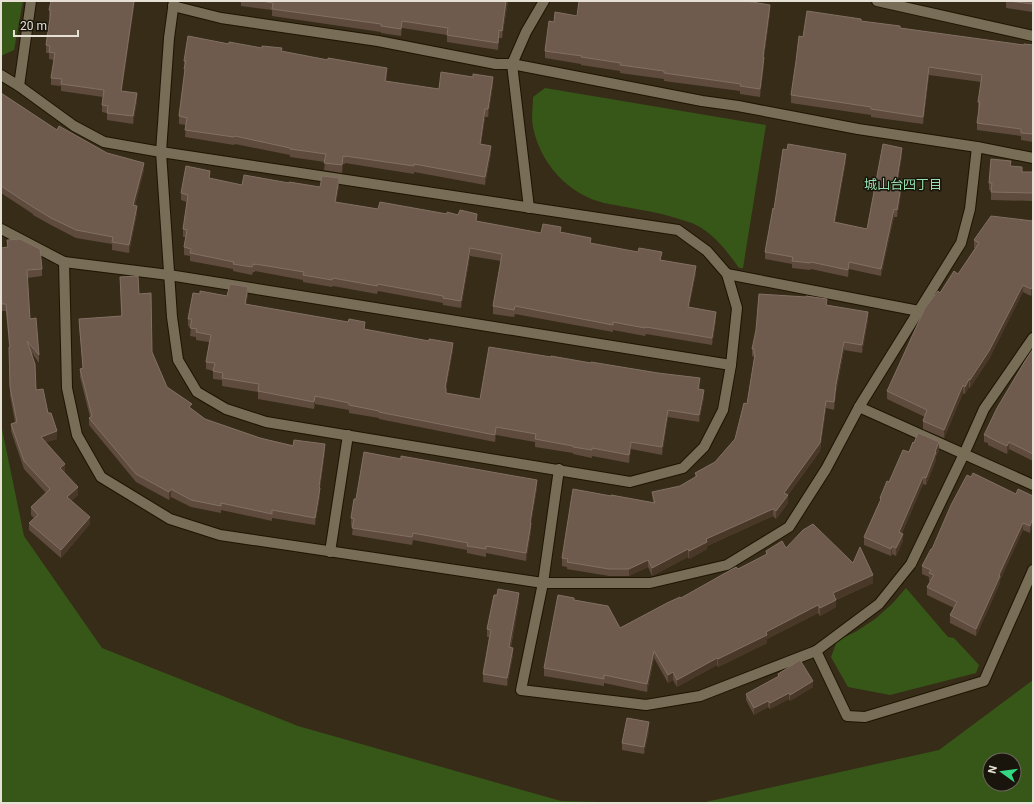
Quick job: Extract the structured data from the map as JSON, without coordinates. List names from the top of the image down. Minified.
{"districts":["城山台四丁目"],"scale_bar":"20 m","north":"left"}
